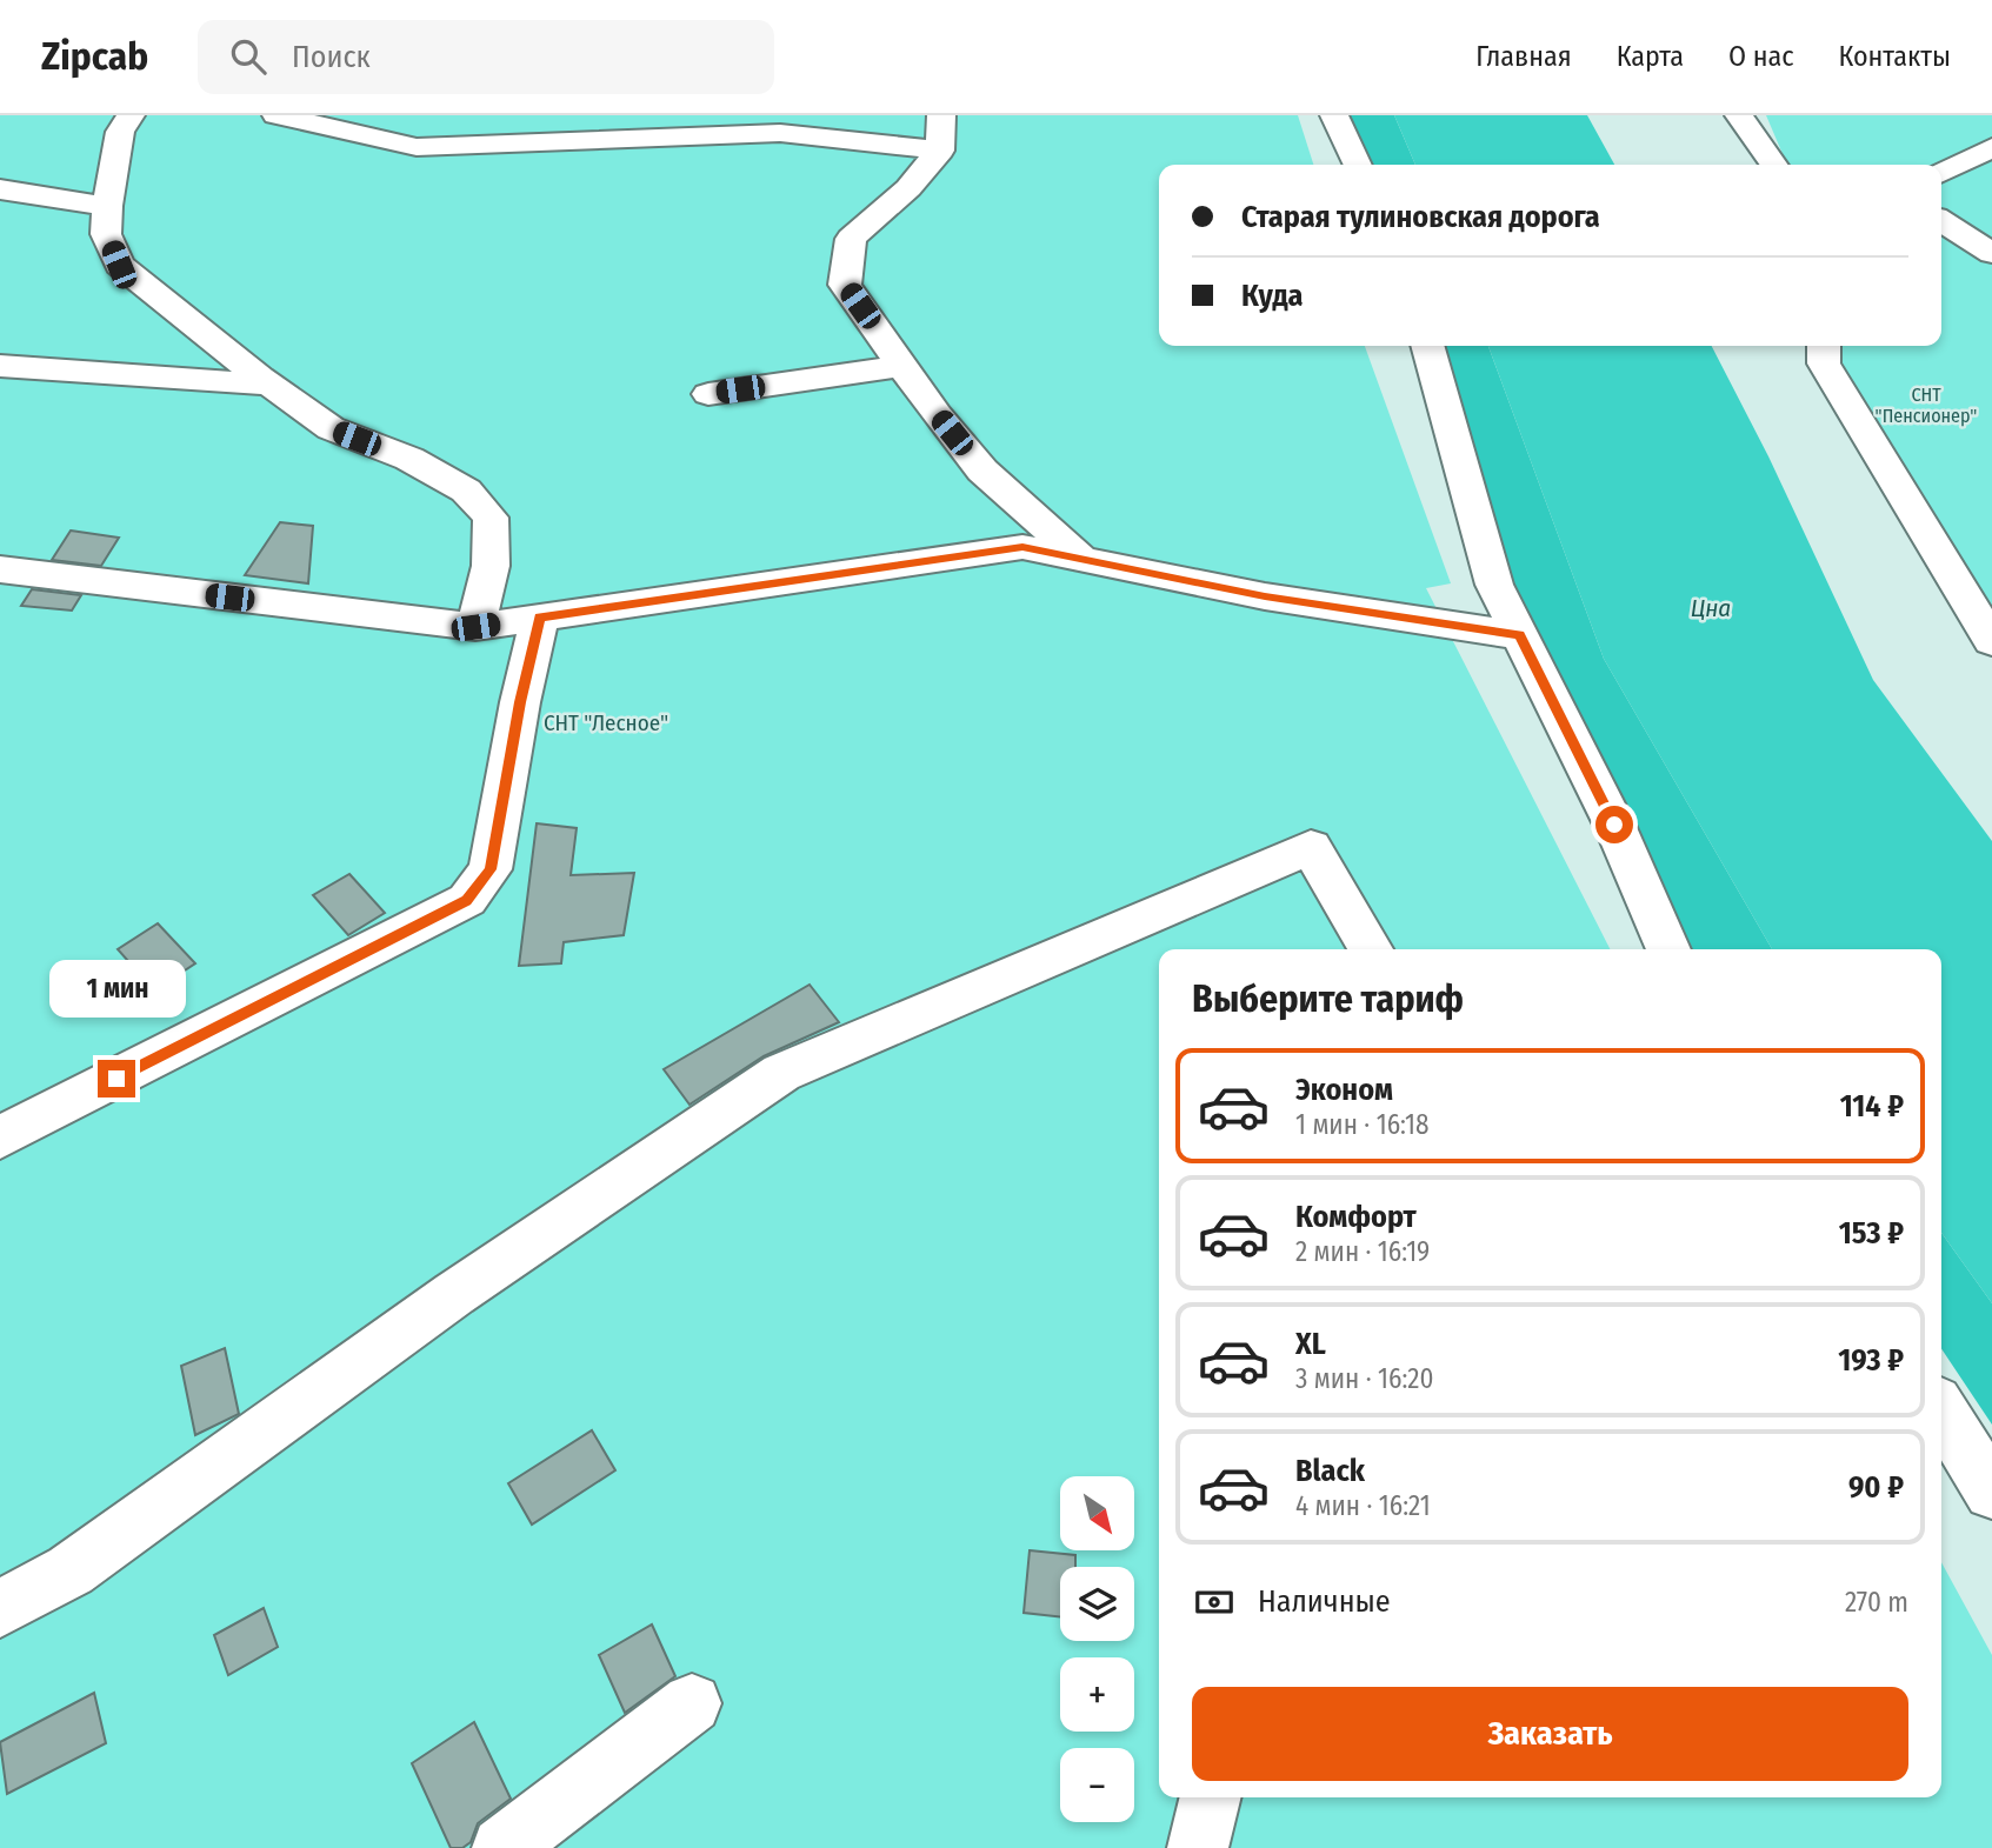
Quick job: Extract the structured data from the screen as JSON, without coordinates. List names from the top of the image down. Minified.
{"water":["Цна"],"parks":["СНТ \"Пенсионер\"","СНТ \"Лесное\""],"north":"bottom right","page":{"header":"Zipcab","search":"Поиск","nav":["Главная","Карта","О нас","Контакты"],"banner":["Старая тулиновская дорога","Куда"],"heading":"Выберите тариф","bubble":"1 мин","list":[{"name":"Эконом","note":"1 мин · 16:18","value":"114 ₽"},{"name":"Комфорт","note":"2 мин · 16:19","value":"153 ₽"},{"name":"XL","note":"3 мин · 16:20","value":"193 ₽"},{"name":"Black","note":"4 мин · 16:21","value":"90 ₽"}],"map_buttons":["+","−"],"pay":["Наличные","270 m"],"buttons":"Заказать"}}
